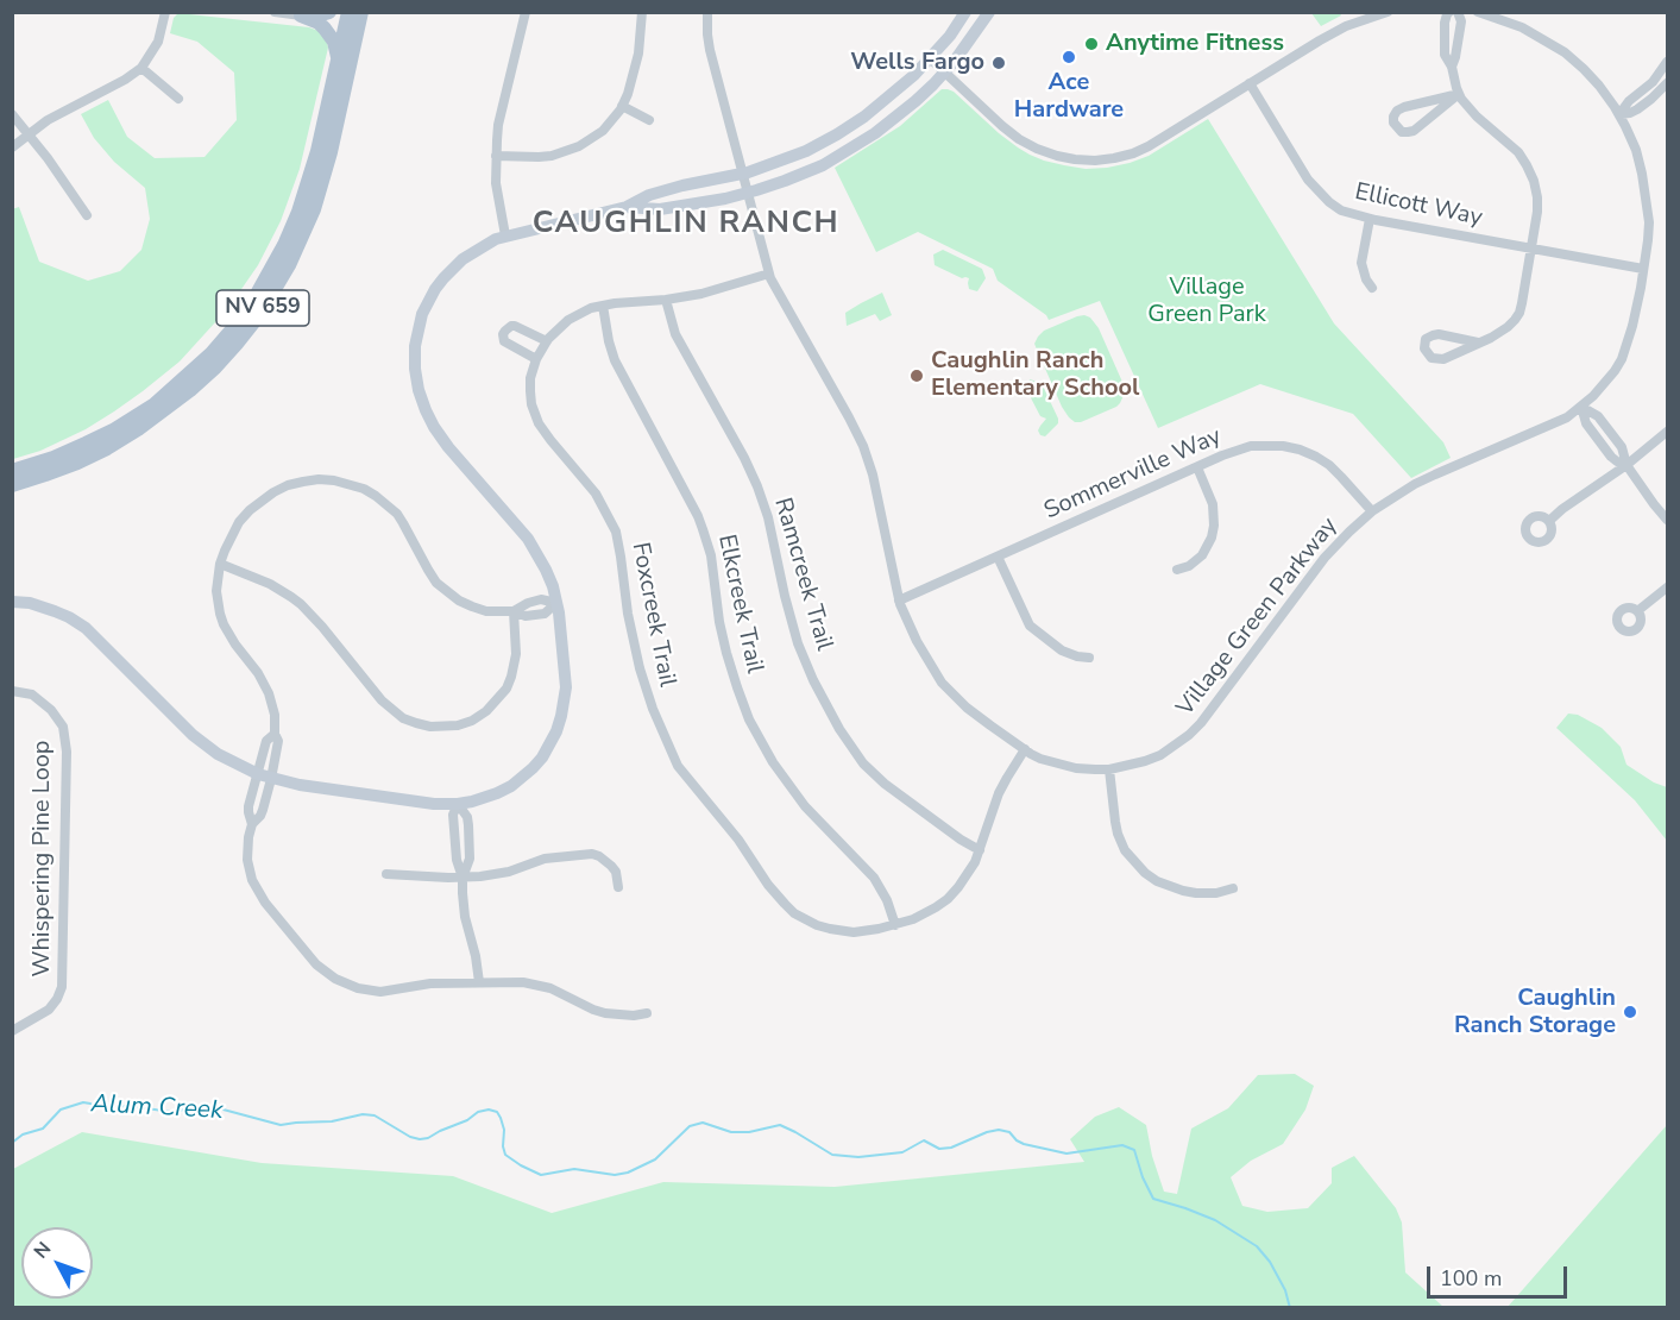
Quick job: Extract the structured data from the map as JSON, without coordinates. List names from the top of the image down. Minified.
{"streets":{"main road":["NV 659"],"street":["Ellicott Way","Sommerville Way","Ramcreek Trail","Elkcreek Trail","Foxcreek Trail","Village Green Parkway","Whispering Pine Loop"]},"crossings":[["Ellicott Way","Village Green Parkway"],["Sommerville Way","Village Green Parkway"],["Ramcreek Trail","Foxcreek Trail"],["Elkcreek Trail","Foxcreek Trail"],["Foxcreek Trail","Village Green Parkway"]],"districts":["CAUGHLIN RANCH"],"water":["Alum Creek"],"parks":["Village Green Park"],"places":["Anytime Fitness","Ace Hardware","Wells Fargo","Caughlin Ranch Elementary School","Caughlin Ranch Storage"],"scale_bar":"100 m","north":"top left"}
